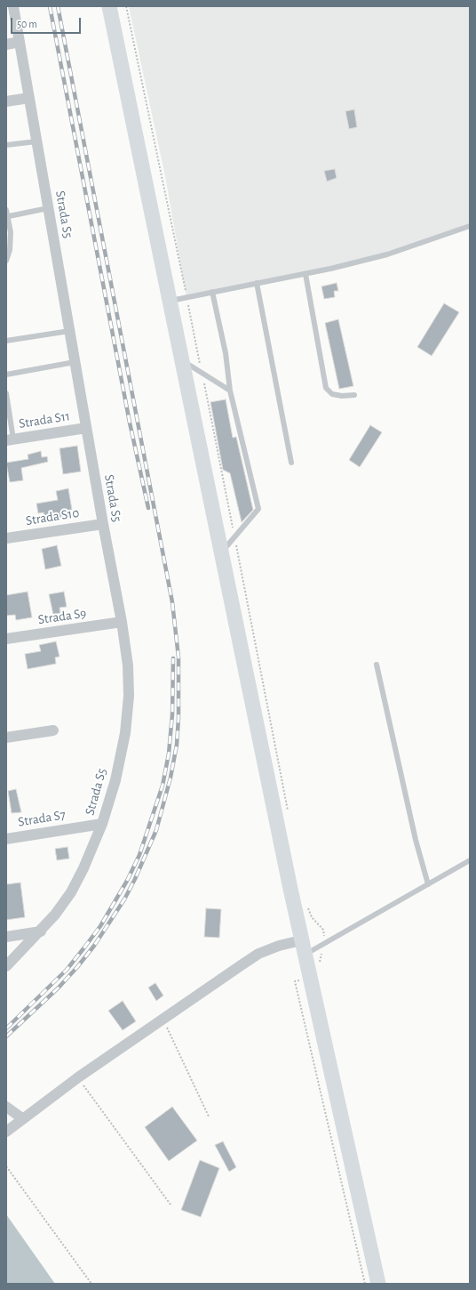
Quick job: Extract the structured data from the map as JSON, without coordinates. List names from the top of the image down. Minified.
{"streets":{"street":["Strada S5","Strada S11","Strada S10","Strada S9","Strada S7"]},"crossings":[["Strada S5","Strada S11"],["Strada S5","Strada S10"],["Strada S5","Strada S9"],["Strada S5","Strada S7"]],"scale_bar":"50 m"}
